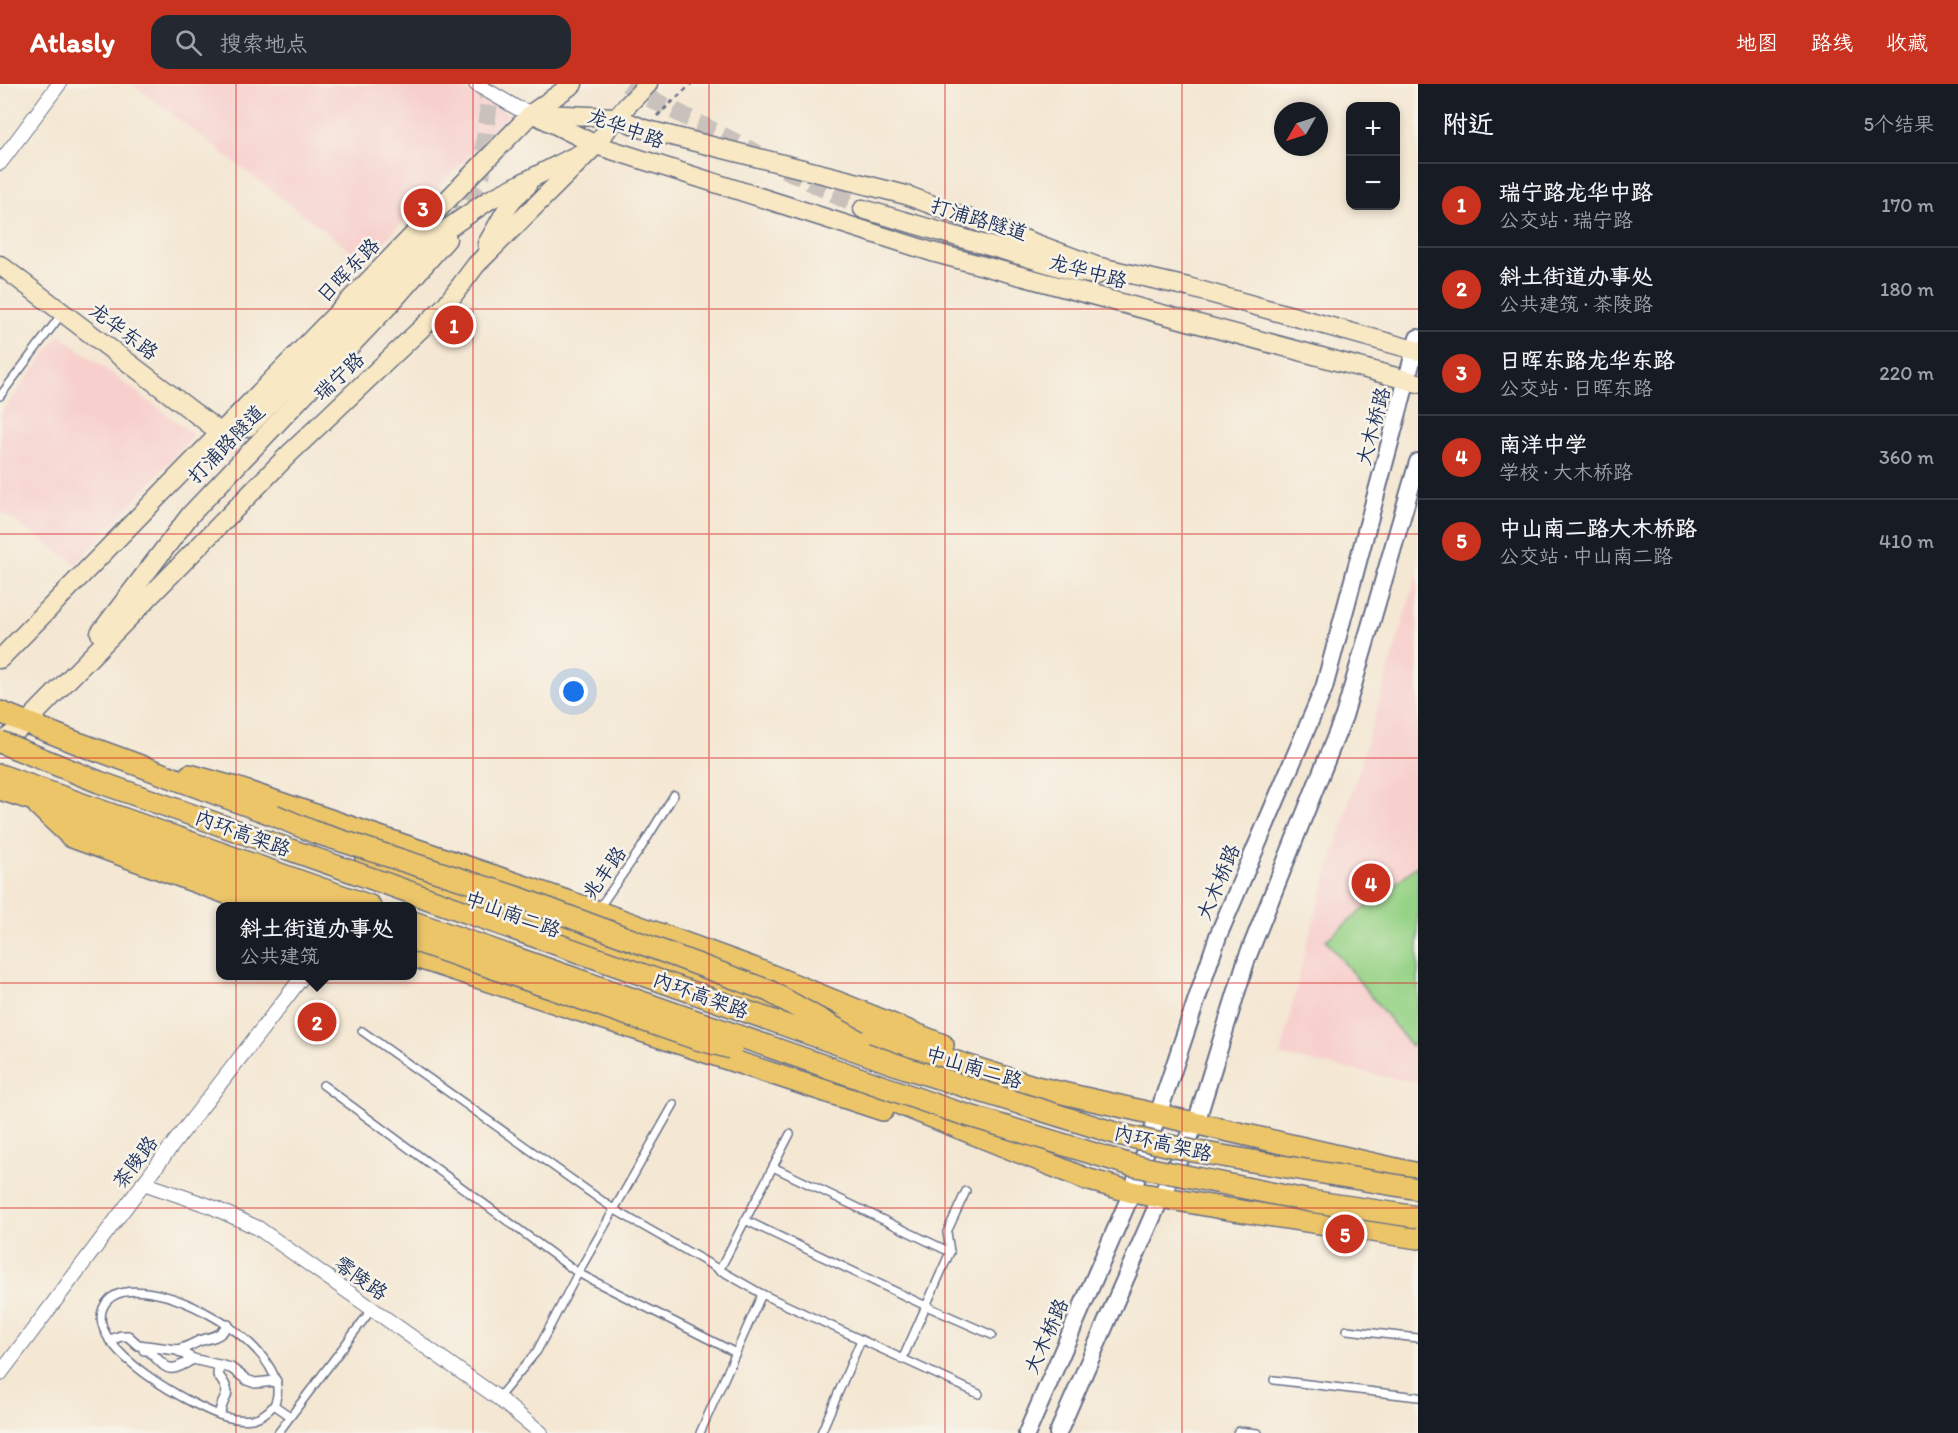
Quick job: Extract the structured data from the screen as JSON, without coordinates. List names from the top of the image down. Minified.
{"streets":{"main road":["龙华中路","打浦路隧道","日晖东路","龙华东路","瑞宁路","内环高架路","中山南二路"],"street":["大木桥路","茶陵路","零陵路"],"lane":["兆丰路"]},"crossings":[["龙华中路","打浦路隧道"],["龙华中路","日晖东路"],["龙华中路","瑞宁路"],["龙华中路","大木桥路"],["打浦路隧道","瑞宁路"],["日晖东路","龙华东路"],["日晖东路","瑞宁路"],["大木桥路","中山南二路"],["兆丰路","中山南二路"],["茶陵路","零陵路"]],"north":"bottom left","page":{"header":"Atlasly","search":"搜索地点","nav":["地图","路线","收藏"],"heading":["附近","5个结果"],"map_buttons":["+","−"],"list":[{"mark":"1","name":"瑞宁路龙华中路","note":"公交站 · 瑞宁路","value":"170 m"},{"mark":"2","name":"斜土街道办事处","note":"公共建筑 · 茶陵路","value":"180 m"},{"mark":"3","name":"日晖东路龙华东路","note":"公交站 · 日晖东路","value":"220 m"},{"mark":"4","name":"南洋中学","note":"学校 · 大木桥路","value":"360 m"},{"mark":"5","name":"中山南二路大木桥路","note":"公交站 · 中山南二路","value":"410 m"}],"pins":["3","1","4","2","5"],"popup":["斜土街道办事处","公共建筑"]}}
